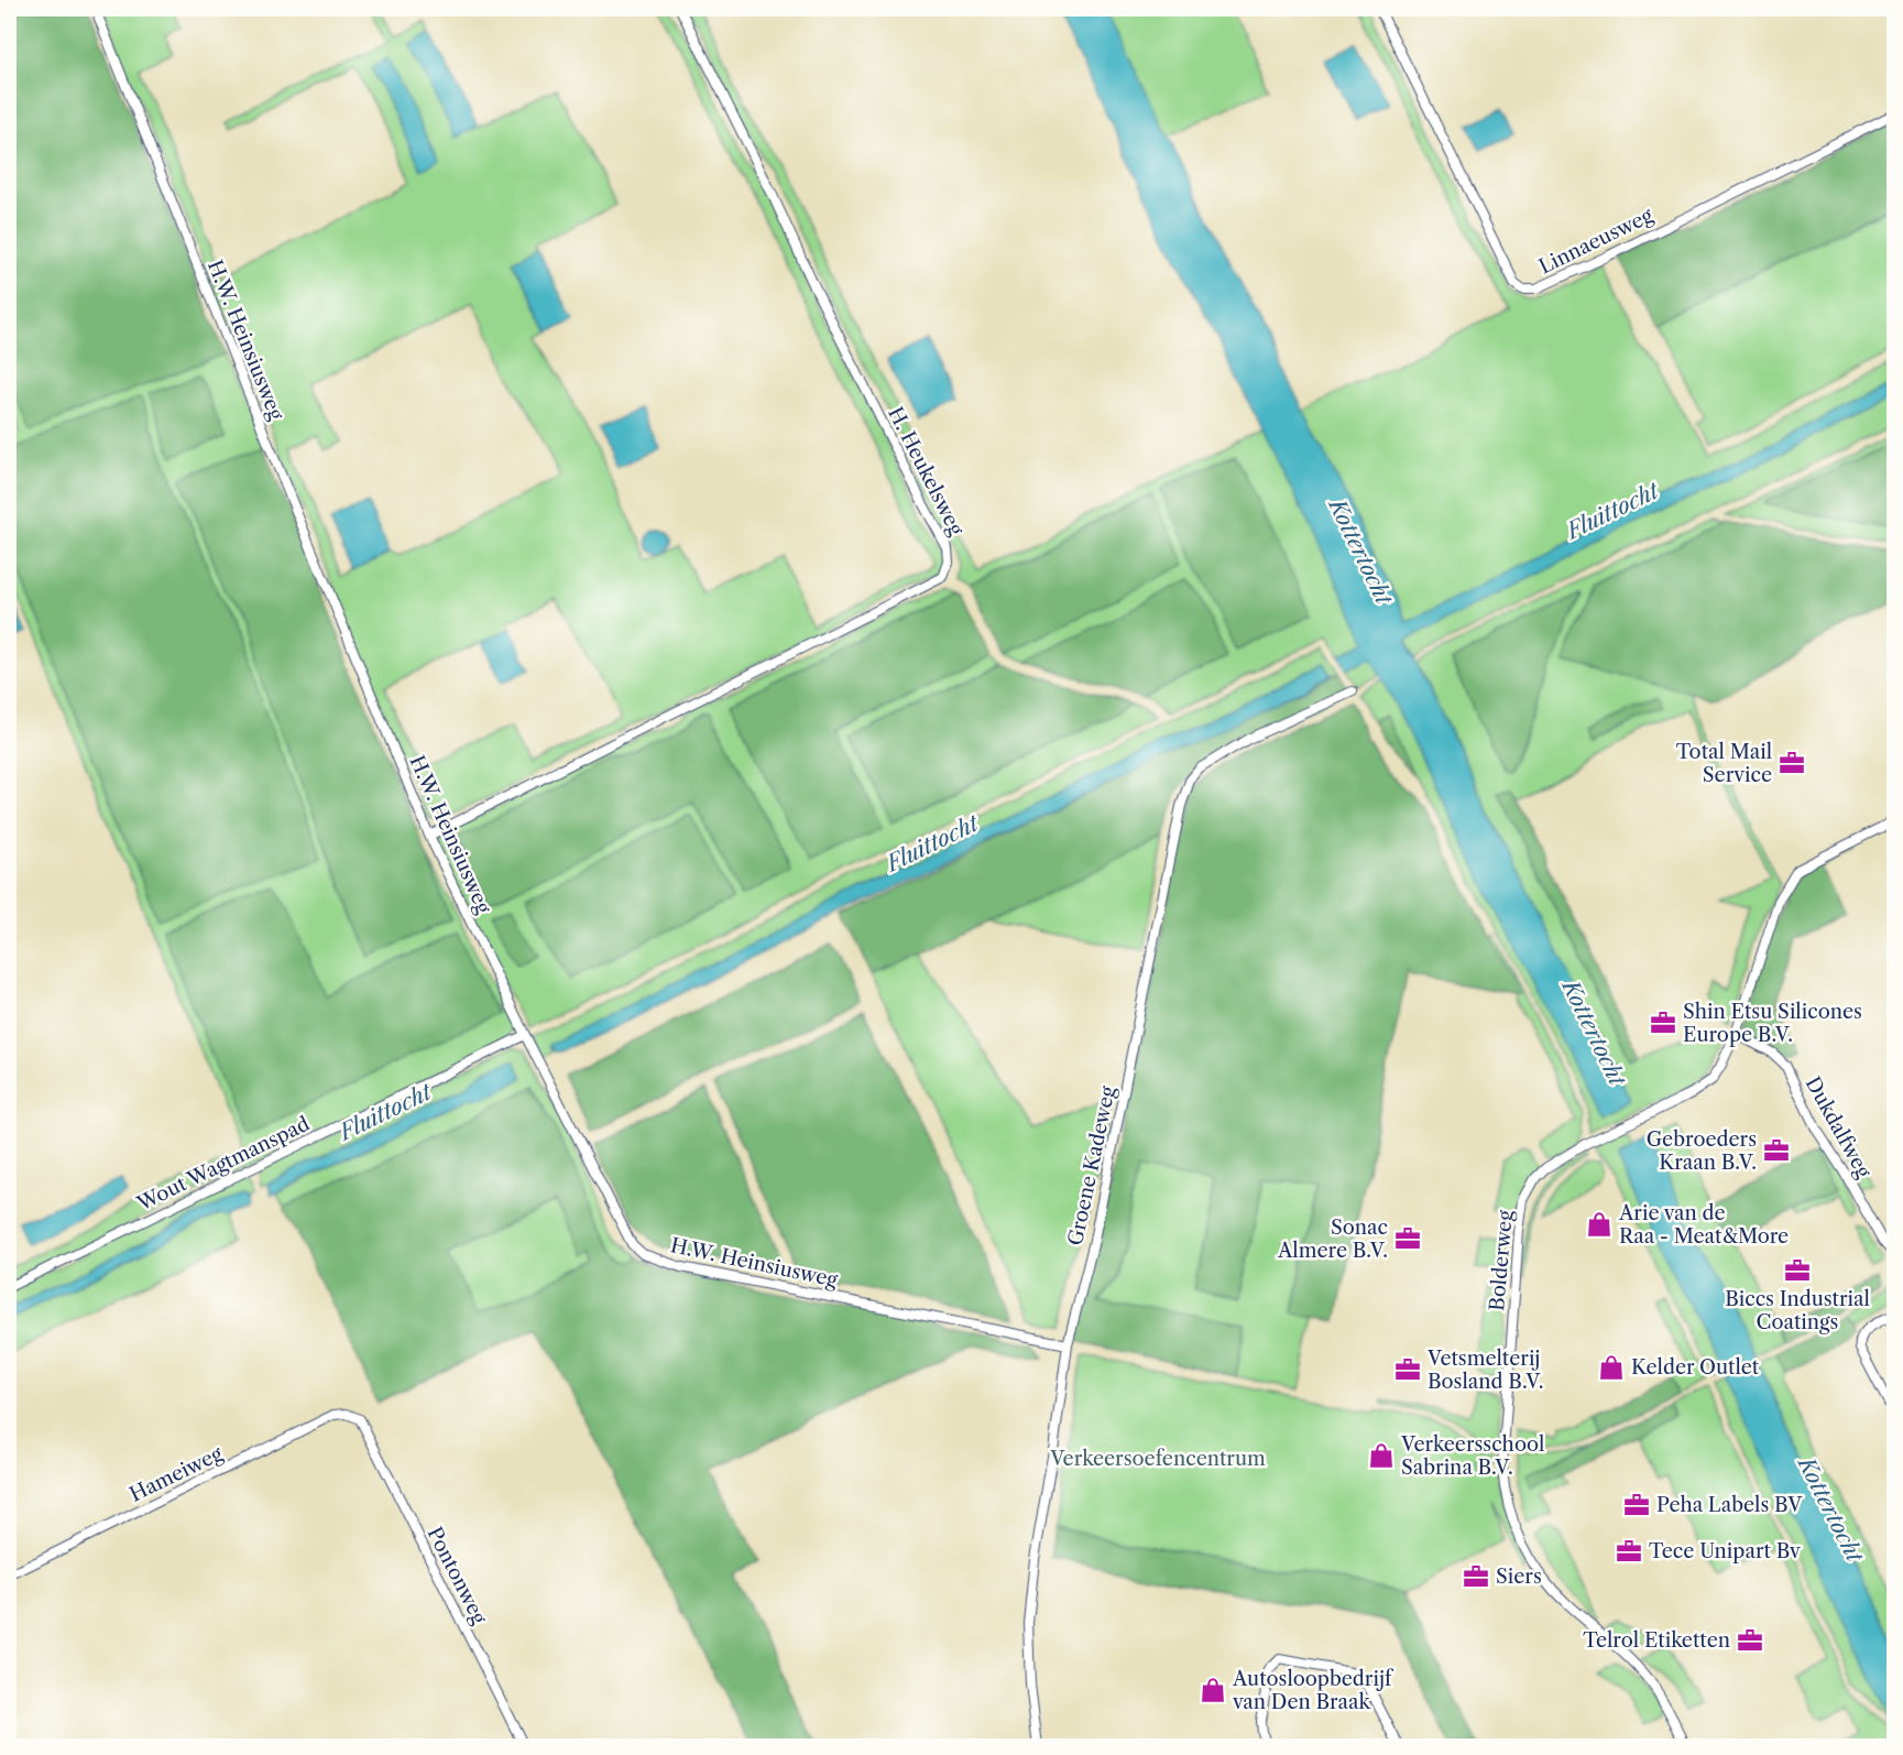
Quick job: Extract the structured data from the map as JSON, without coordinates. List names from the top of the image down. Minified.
{"streets":{"street":["Linnaeusweg","H.W. Heinsiusweg","H. Heukelsweg","Dukdalfweg","Wout Wagtmanspad","Groene Kadeweg","Bolderweg","Hameiweg","Pontonweg"]},"crossings":[["H.W. Heinsiusweg","H. Heukelsweg"],["H.W. Heinsiusweg","Wout Wagtmanspad"],["H.W. Heinsiusweg","Groene Kadeweg"],["Dukdalfweg","Bolderweg"],["Hameiweg","Pontonweg"]],"water":["Fluittocht","Kottertocht"],"parks":["Verkeersoefencentrum"],"places":{"office":["Total Mail Service","Shin Etsu Silicones Europe B.V.","Gebroeders Kraan B.V.","Sonac Almere B.V.","Biccs Industrial Coatings","Vetsmelterij Bosland B.V.","Peha Labels BV","Tece Unipart Bv","Siers","Telrol Etiketten"],"shop":["Arie van de Raa - Meat&More","Kelder Outlet","Verkeersschool Sabrina B.V.","Autosloopbedrijf van Den Braak"]}}
